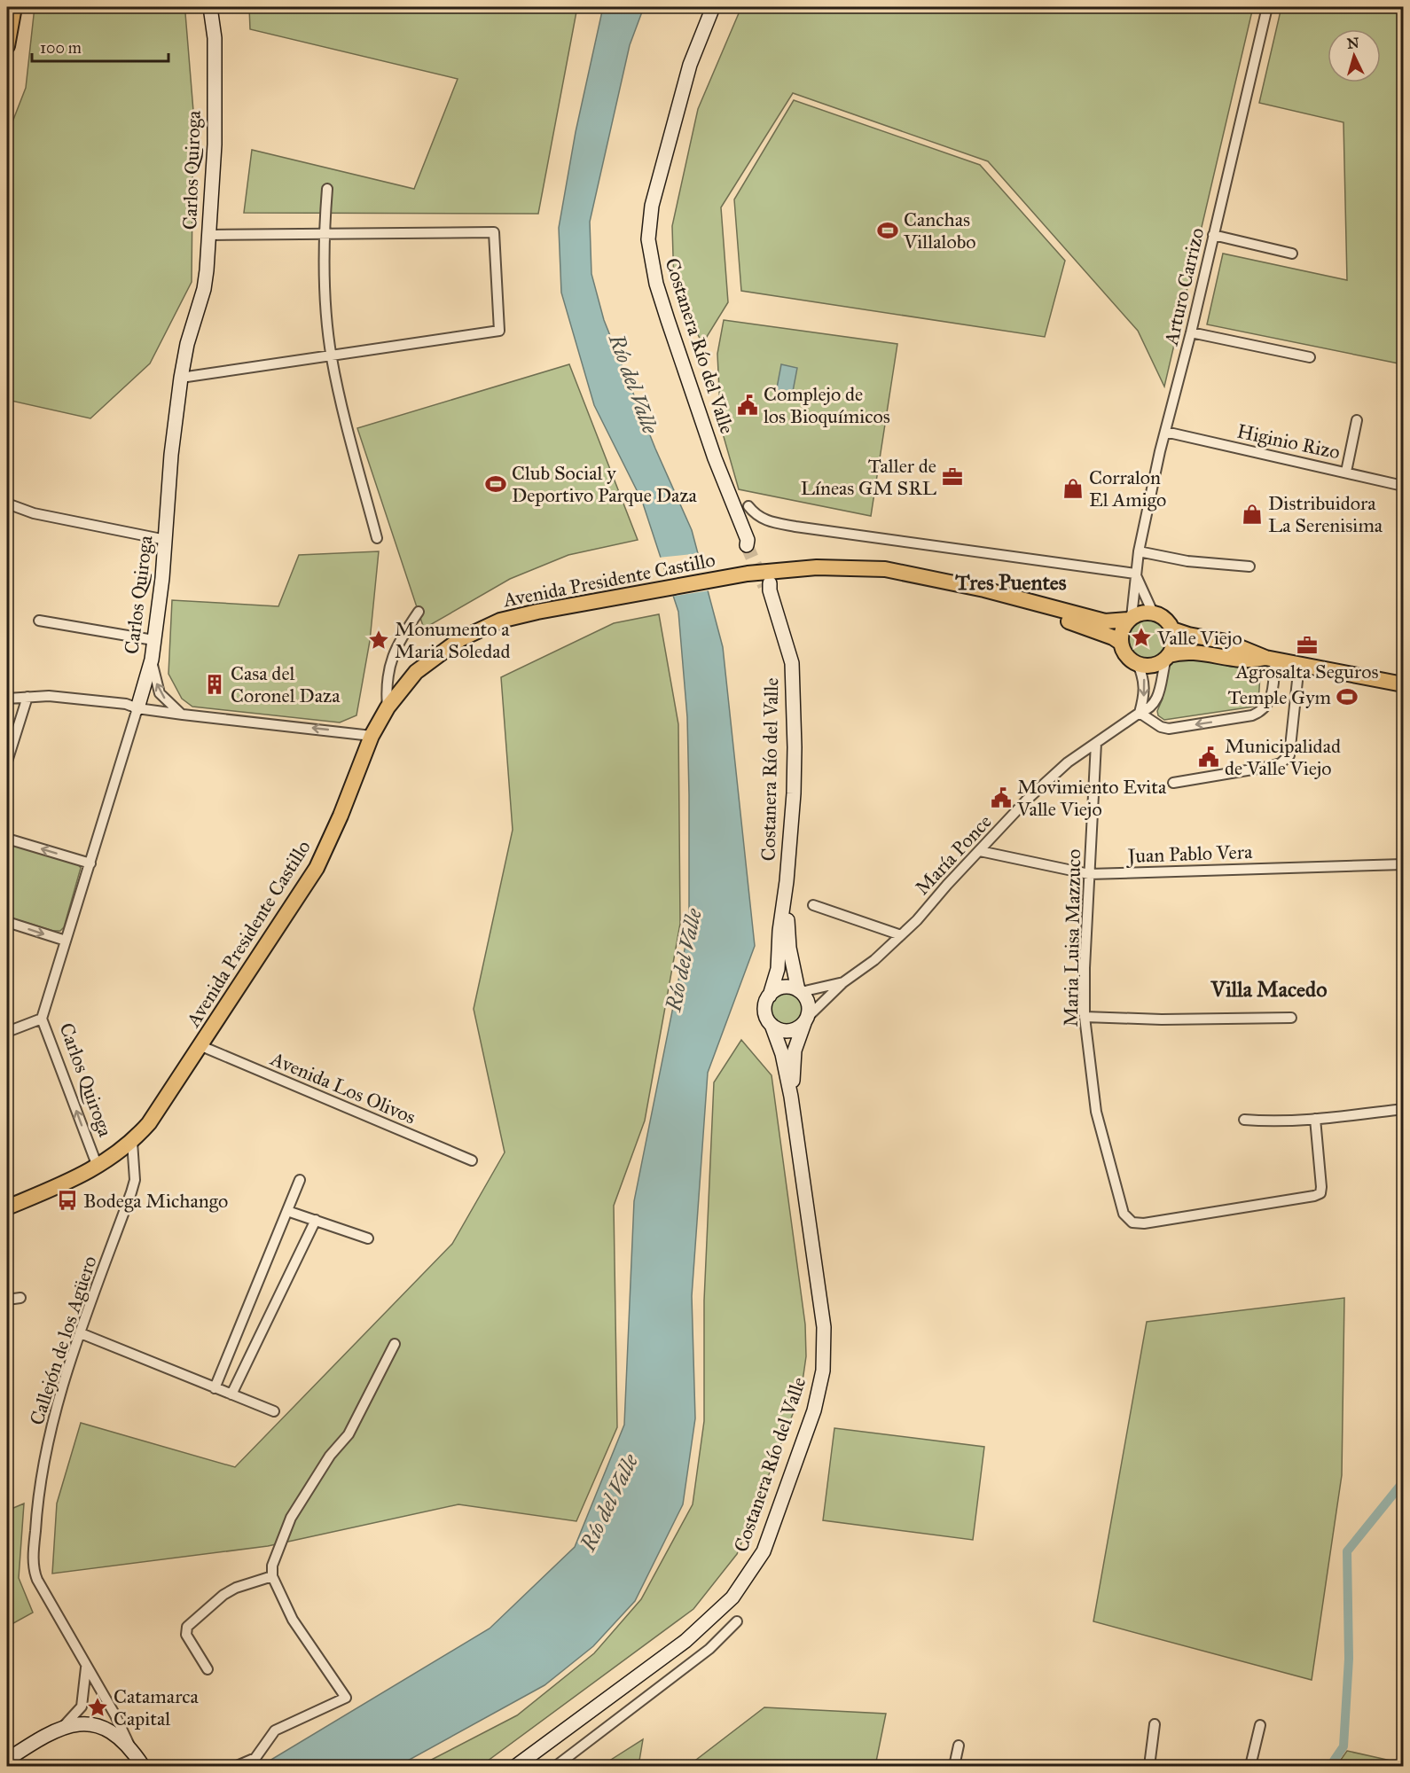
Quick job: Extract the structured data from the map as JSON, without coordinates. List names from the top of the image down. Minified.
{"streets":{"main road":["Carlos Quiroga","Costanera Río del Valle","Avenida Presidente Castillo"],"street":["Arturo Carrizo","Higinio Rizo","Juan Pablo Vera","María Ponce","Maria Luisa Mazzuco","Avenida Los Olivos","Callejón de los Agüero"]},"crossings":[["Carlos Quiroga","Avenida Presidente Castillo"],["Arturo Carrizo","Higinio Rizo"],["Arturo Carrizo","Avenida Presidente Castillo"],["Arturo Carrizo","María Ponce"],["Costanera Río del Valle","María Ponce"],["Avenida Presidente Castillo","María Ponce"],["Avenida Presidente Castillo","Avenida Los Olivos"],["Avenida Presidente Castillo","Callejón de los Agüero"],["Juan Pablo Vera","María Ponce"],["Juan Pablo Vera","Maria Luisa Mazzuco"],["María Ponce","Maria Luisa Mazzuco"]],"districts":["Tres Puentes","Villa Macedo"],"water":["Río del Valle"],"places":{"sports":["Canchas Villalobo","Club Social y Deportivo Parque Daza","Temple Gym"],"public building":["Complejo de los Bioquímicos","Municipalidad de Valle Viejo","Movimiento Evita Valle Viejo"],"office":["Taller de Líneas GM SRL","Agrosalta Seguros"],"shop":["Corralon El Amigo","Distribuidora La Serenisima"],"place":["Valle Viejo","Monumento a Maria Soledad","Catamarca Capital"],"building":["Casa del Coronel Daza"],"bus stop":["Bodega Michango"]},"scale_bar":"100 m","north":"top"}
